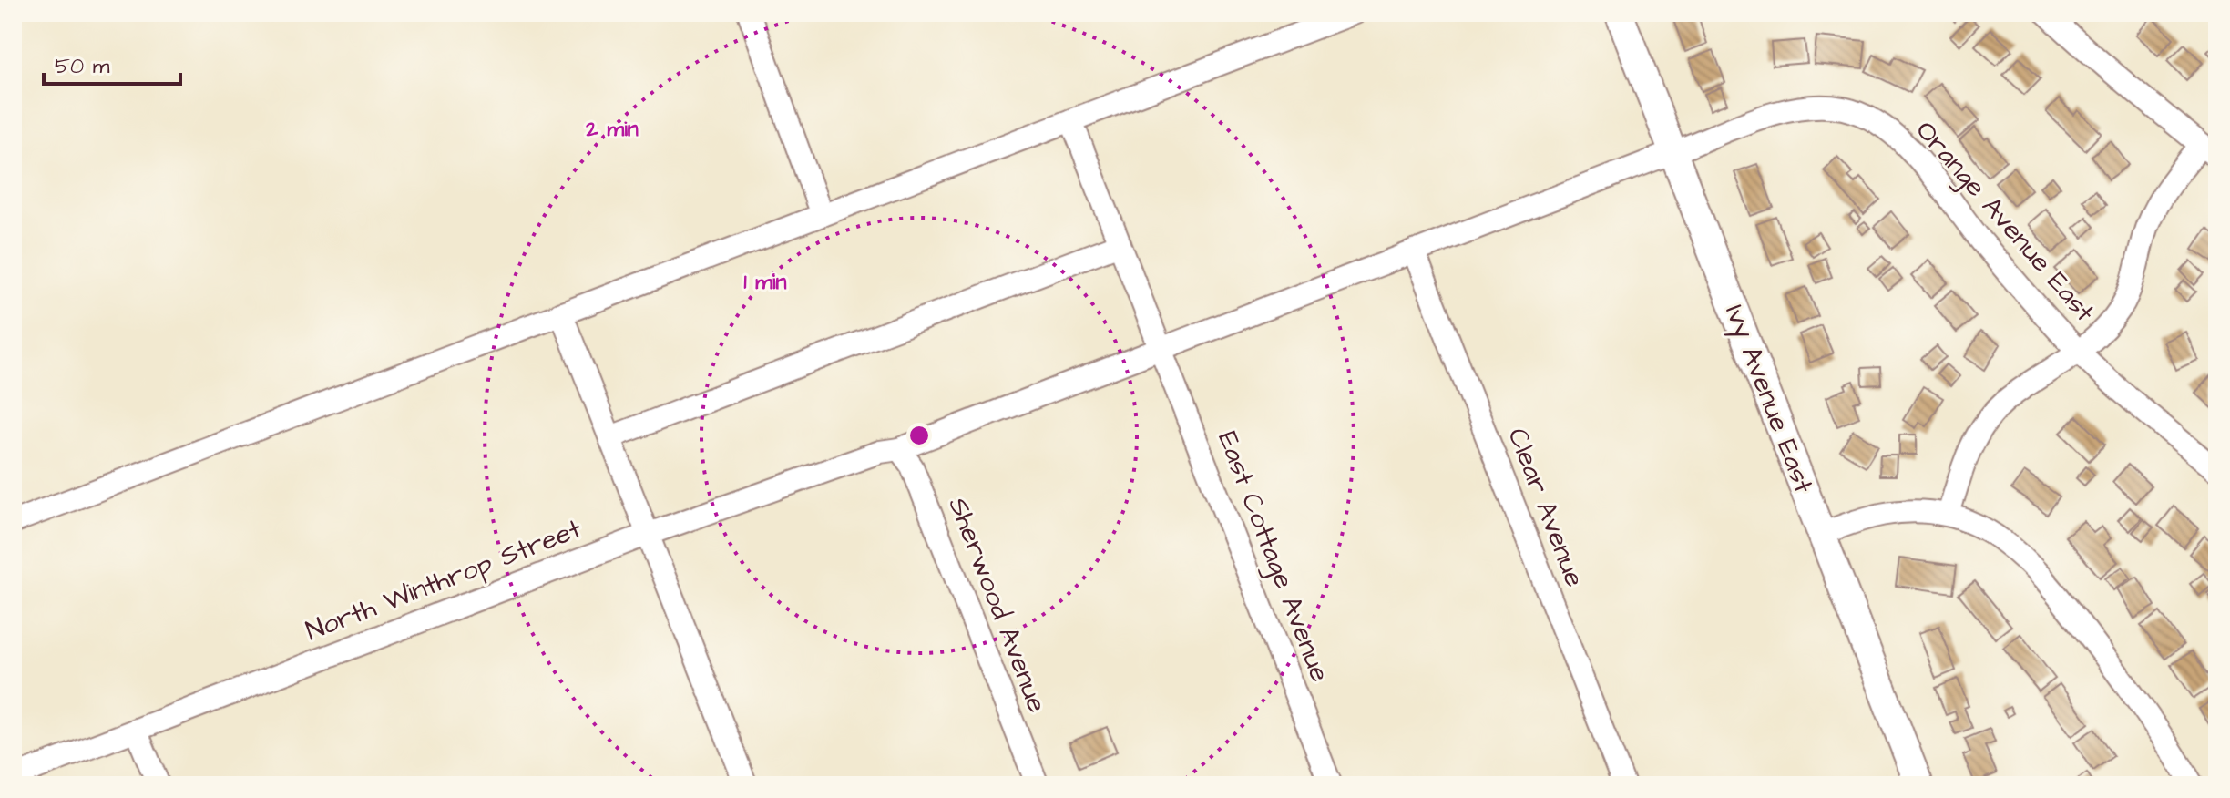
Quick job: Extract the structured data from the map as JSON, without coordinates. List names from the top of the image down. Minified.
{"streets":{"street":["Orange Avenue East","Ivy Avenue East","Clear Avenue","East Cottage Avenue","North Winthrop Street","Sherwood Avenue"]},"crossings":[["Orange Avenue East","Ivy Avenue East"],["Orange Avenue East","Clear Avenue"],["Orange Avenue East","East Cottage Avenue"],["Orange Avenue East","North Winthrop Street"],["East Cottage Avenue","North Winthrop Street"],["North Winthrop Street","Sherwood Avenue"]],"scale_bar":"50 m","rings":["2 min","1 min"]}
